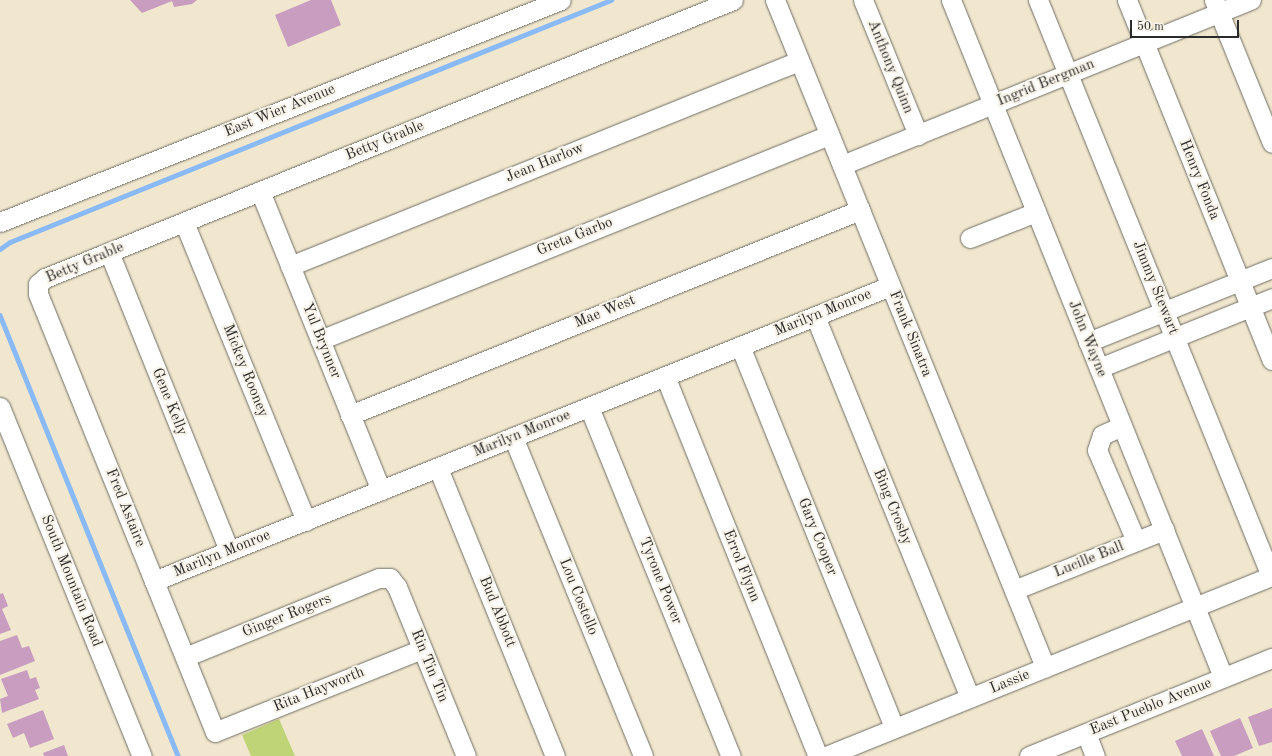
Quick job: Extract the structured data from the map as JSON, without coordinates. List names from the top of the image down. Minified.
{"streets":{"street":["Anthony Quinn","Ingrid Bergman","East Wier Avenue","Betty Grable","Jean Harlow","Henry Fonda","Greta Garbo","Jimmy Stewart","Mae West","Marilyn Monroe","Frank Sinatra","John Wayne","Yul Brynner","Mickey Rooney","Gene Kelly","Bing Crosby","Fred Astaire","Gary Cooper","Lucille Ball","Errol Flynn","South Mountain Road","Tyrone Power","Lou Costello","Bud Abbott","Ginger Rogers","Rin Tin Tin","Lassie","Rita Hayworth","East Pueblo Avenue"]},"crossings":[["Anthony Quinn","Ingrid Bergman"],["Ingrid Bergman","Henry Fonda"],["Ingrid Bergman","Jimmy Stewart"],["Ingrid Bergman","Frank Sinatra"],["Ingrid Bergman","John Wayne"],["Betty Grable","Yul Brynner"],["Betty Grable","Mickey Rooney"],["Betty Grable","Gene Kelly"],["Betty Grable","Fred Astaire"],["Jean Harlow","Frank Sinatra"],["Jean Harlow","Yul Brynner"],["Greta Garbo","Frank Sinatra"],["Greta Garbo","Yul Brynner"],["Jimmy Stewart","Lassie"],["Mae West","Frank Sinatra"],["Mae West","Yul Brynner"],["Marilyn Monroe","Frank Sinatra"],["Marilyn Monroe","Yul Brynner"],["Marilyn Monroe","Mickey Rooney"],["Marilyn Monroe","Gene Kelly"],["Marilyn Monroe","Bing Crosby"],["Marilyn Monroe","Fred Astaire"],["Marilyn Monroe","Gary Cooper"],["Marilyn Monroe","Errol Flynn"],["Marilyn Monroe","Tyrone Power"],["Marilyn Monroe","Lou Costello"],["Marilyn Monroe","Bud Abbott"],["Frank Sinatra","Lucille Ball"],["Frank Sinatra","Lassie"],["John Wayne","Lucille Ball"],["John Wayne","Lassie"],["John Wayne","East Pueblo Avenue"],["Bing Crosby","Lassie"],["Fred Astaire","Ginger Rogers"],["Fred Astaire","Rita Hayworth"],["Gary Cooper","Lassie"],["Ginger Rogers","Rin Tin Tin"],["Rin Tin Tin","Rita Hayworth"]],"scale_bar":"50 m"}
